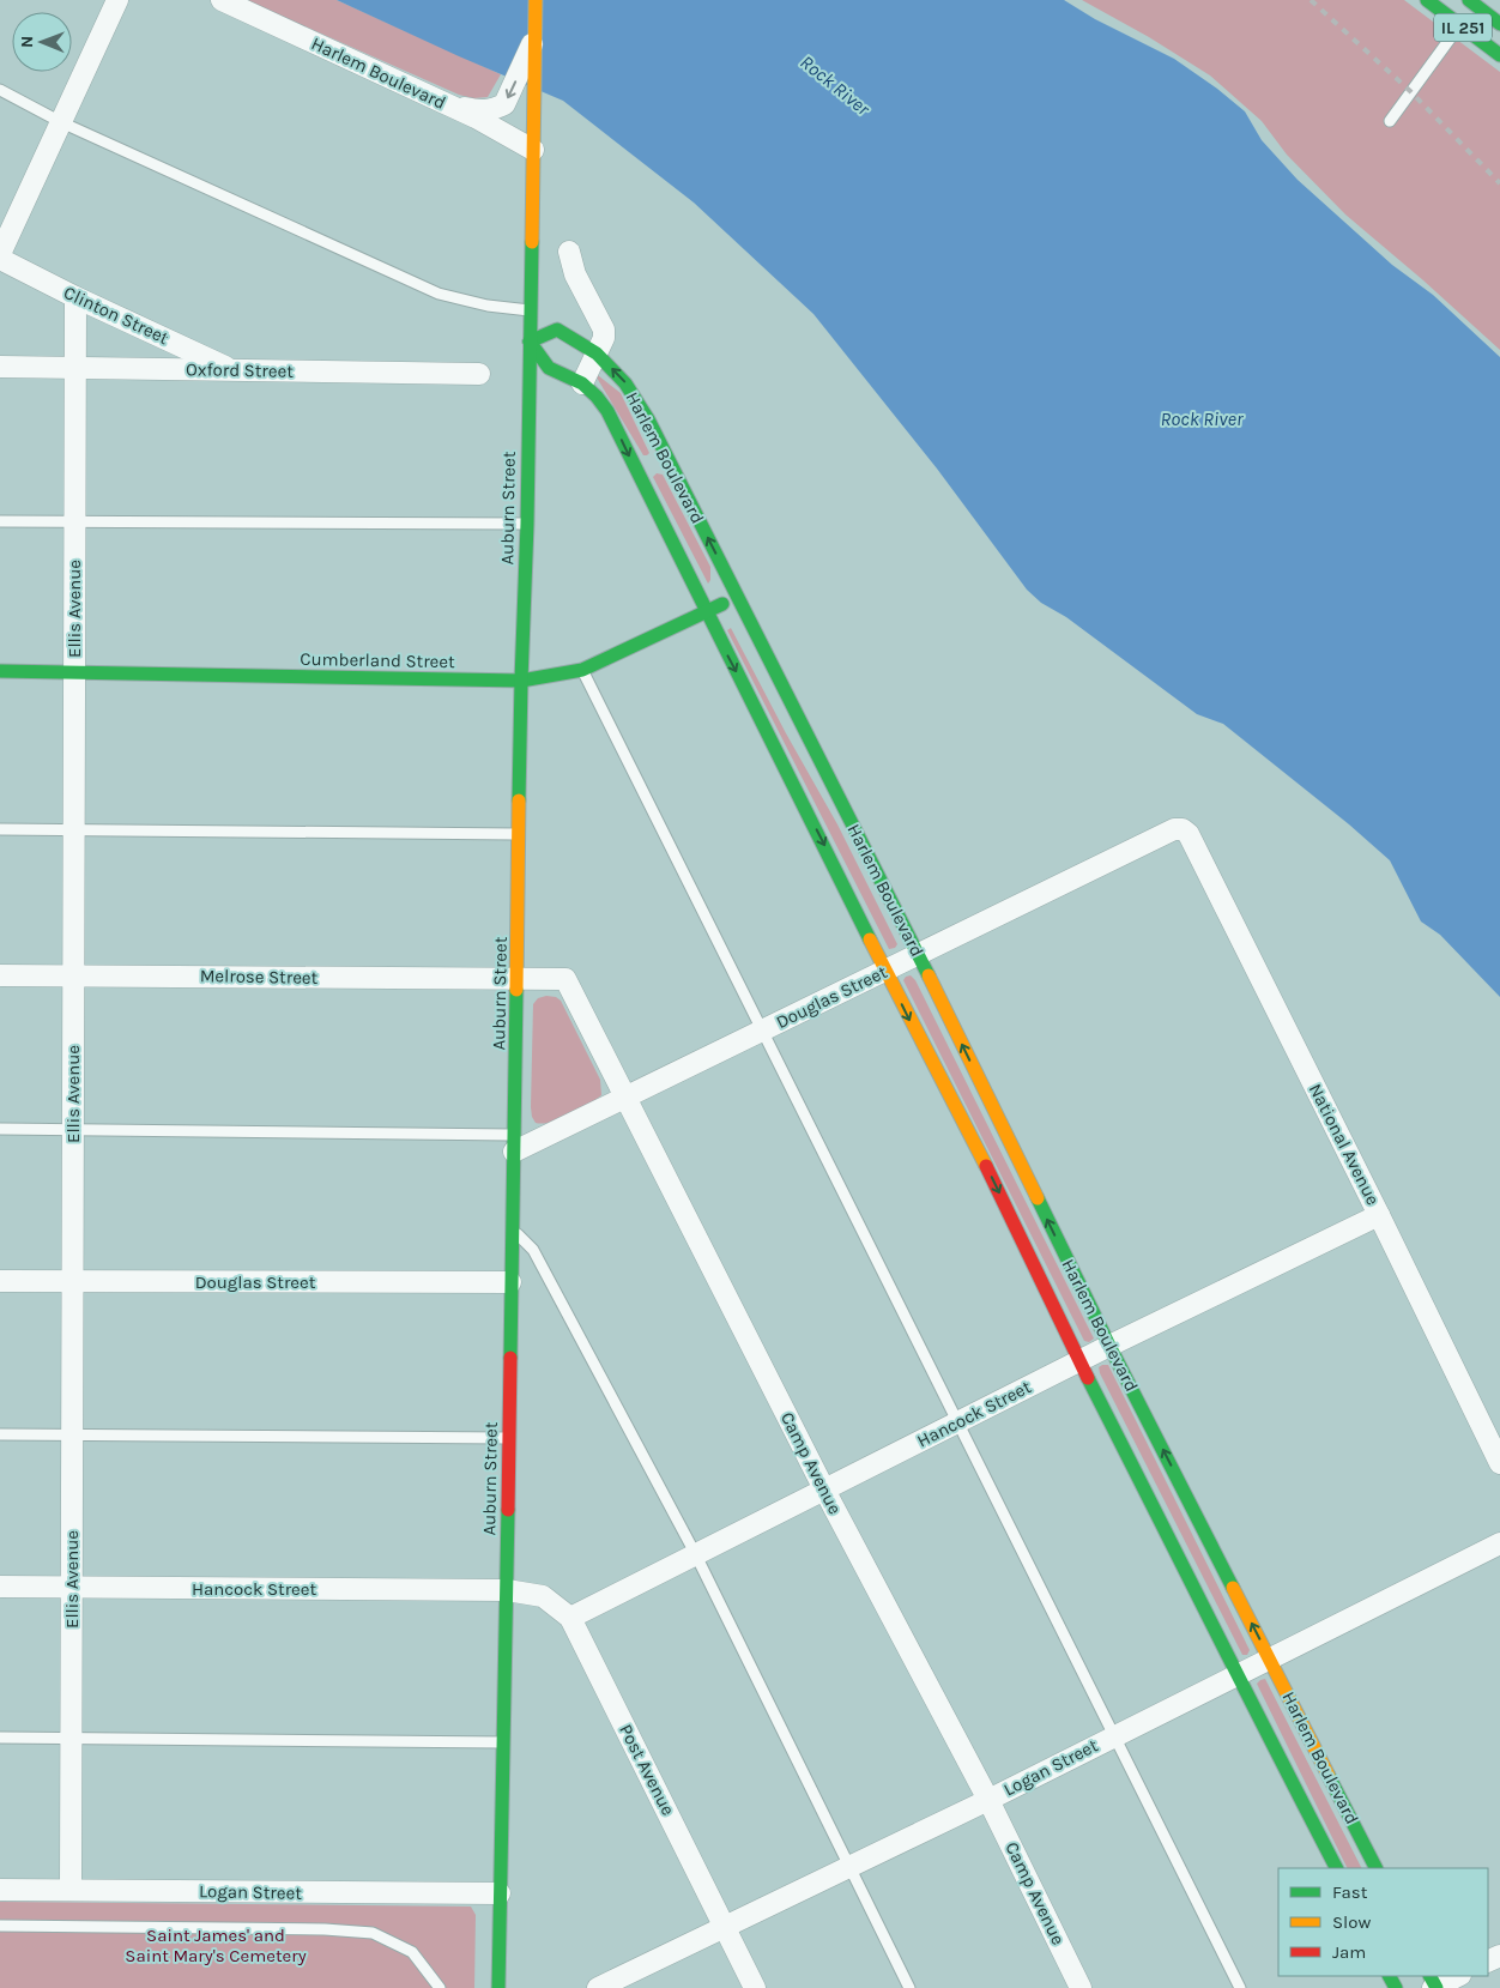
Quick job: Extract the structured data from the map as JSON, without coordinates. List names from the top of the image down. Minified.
{"streets":{"street":["IL 251","Harlem Boulevard","Clinton Street","Oxford Street","Auburn Street","Ellis Avenue","Cumberland Street","Melrose Street","Douglas Street","National Avenue","Hancock Street","Camp Avenue","Logan Street","Post Avenue"]},"crossings":[["Harlem Boulevard","Auburn Street"],["Harlem Boulevard","Cumberland Street"],["Harlem Boulevard","Douglas Street"],["Harlem Boulevard","Hancock Street"],["Harlem Boulevard","Logan Street"],["Clinton Street","Oxford Street"],["Clinton Street","Ellis Avenue"],["Oxford Street","Ellis Avenue"],["Auburn Street","Cumberland Street"],["Auburn Street","Melrose Street"],["Auburn Street","Douglas Street"],["Auburn Street","Hancock Street"],["Auburn Street","Camp Avenue"],["Auburn Street","Logan Street"],["Auburn Street","Post Avenue"],["Ellis Avenue","Cumberland Street"],["Ellis Avenue","Melrose Street"],["Ellis Avenue","Douglas Street"],["Ellis Avenue","Hancock Street"],["Ellis Avenue","Logan Street"],["Melrose Street","Camp Avenue"],["Douglas Street","National Avenue"],["Douglas Street","Camp Avenue"],["National Avenue","Hancock Street"],["Hancock Street","Camp Avenue"],["Hancock Street","Post Avenue"],["Camp Avenue","Logan Street"],["Logan Street","Post Avenue"]],"water":["Rock River"],"parks":["Saint James' and Saint Mary's Cemetery"],"legend":["Fast","Slow","Jam"],"north":"left"}
